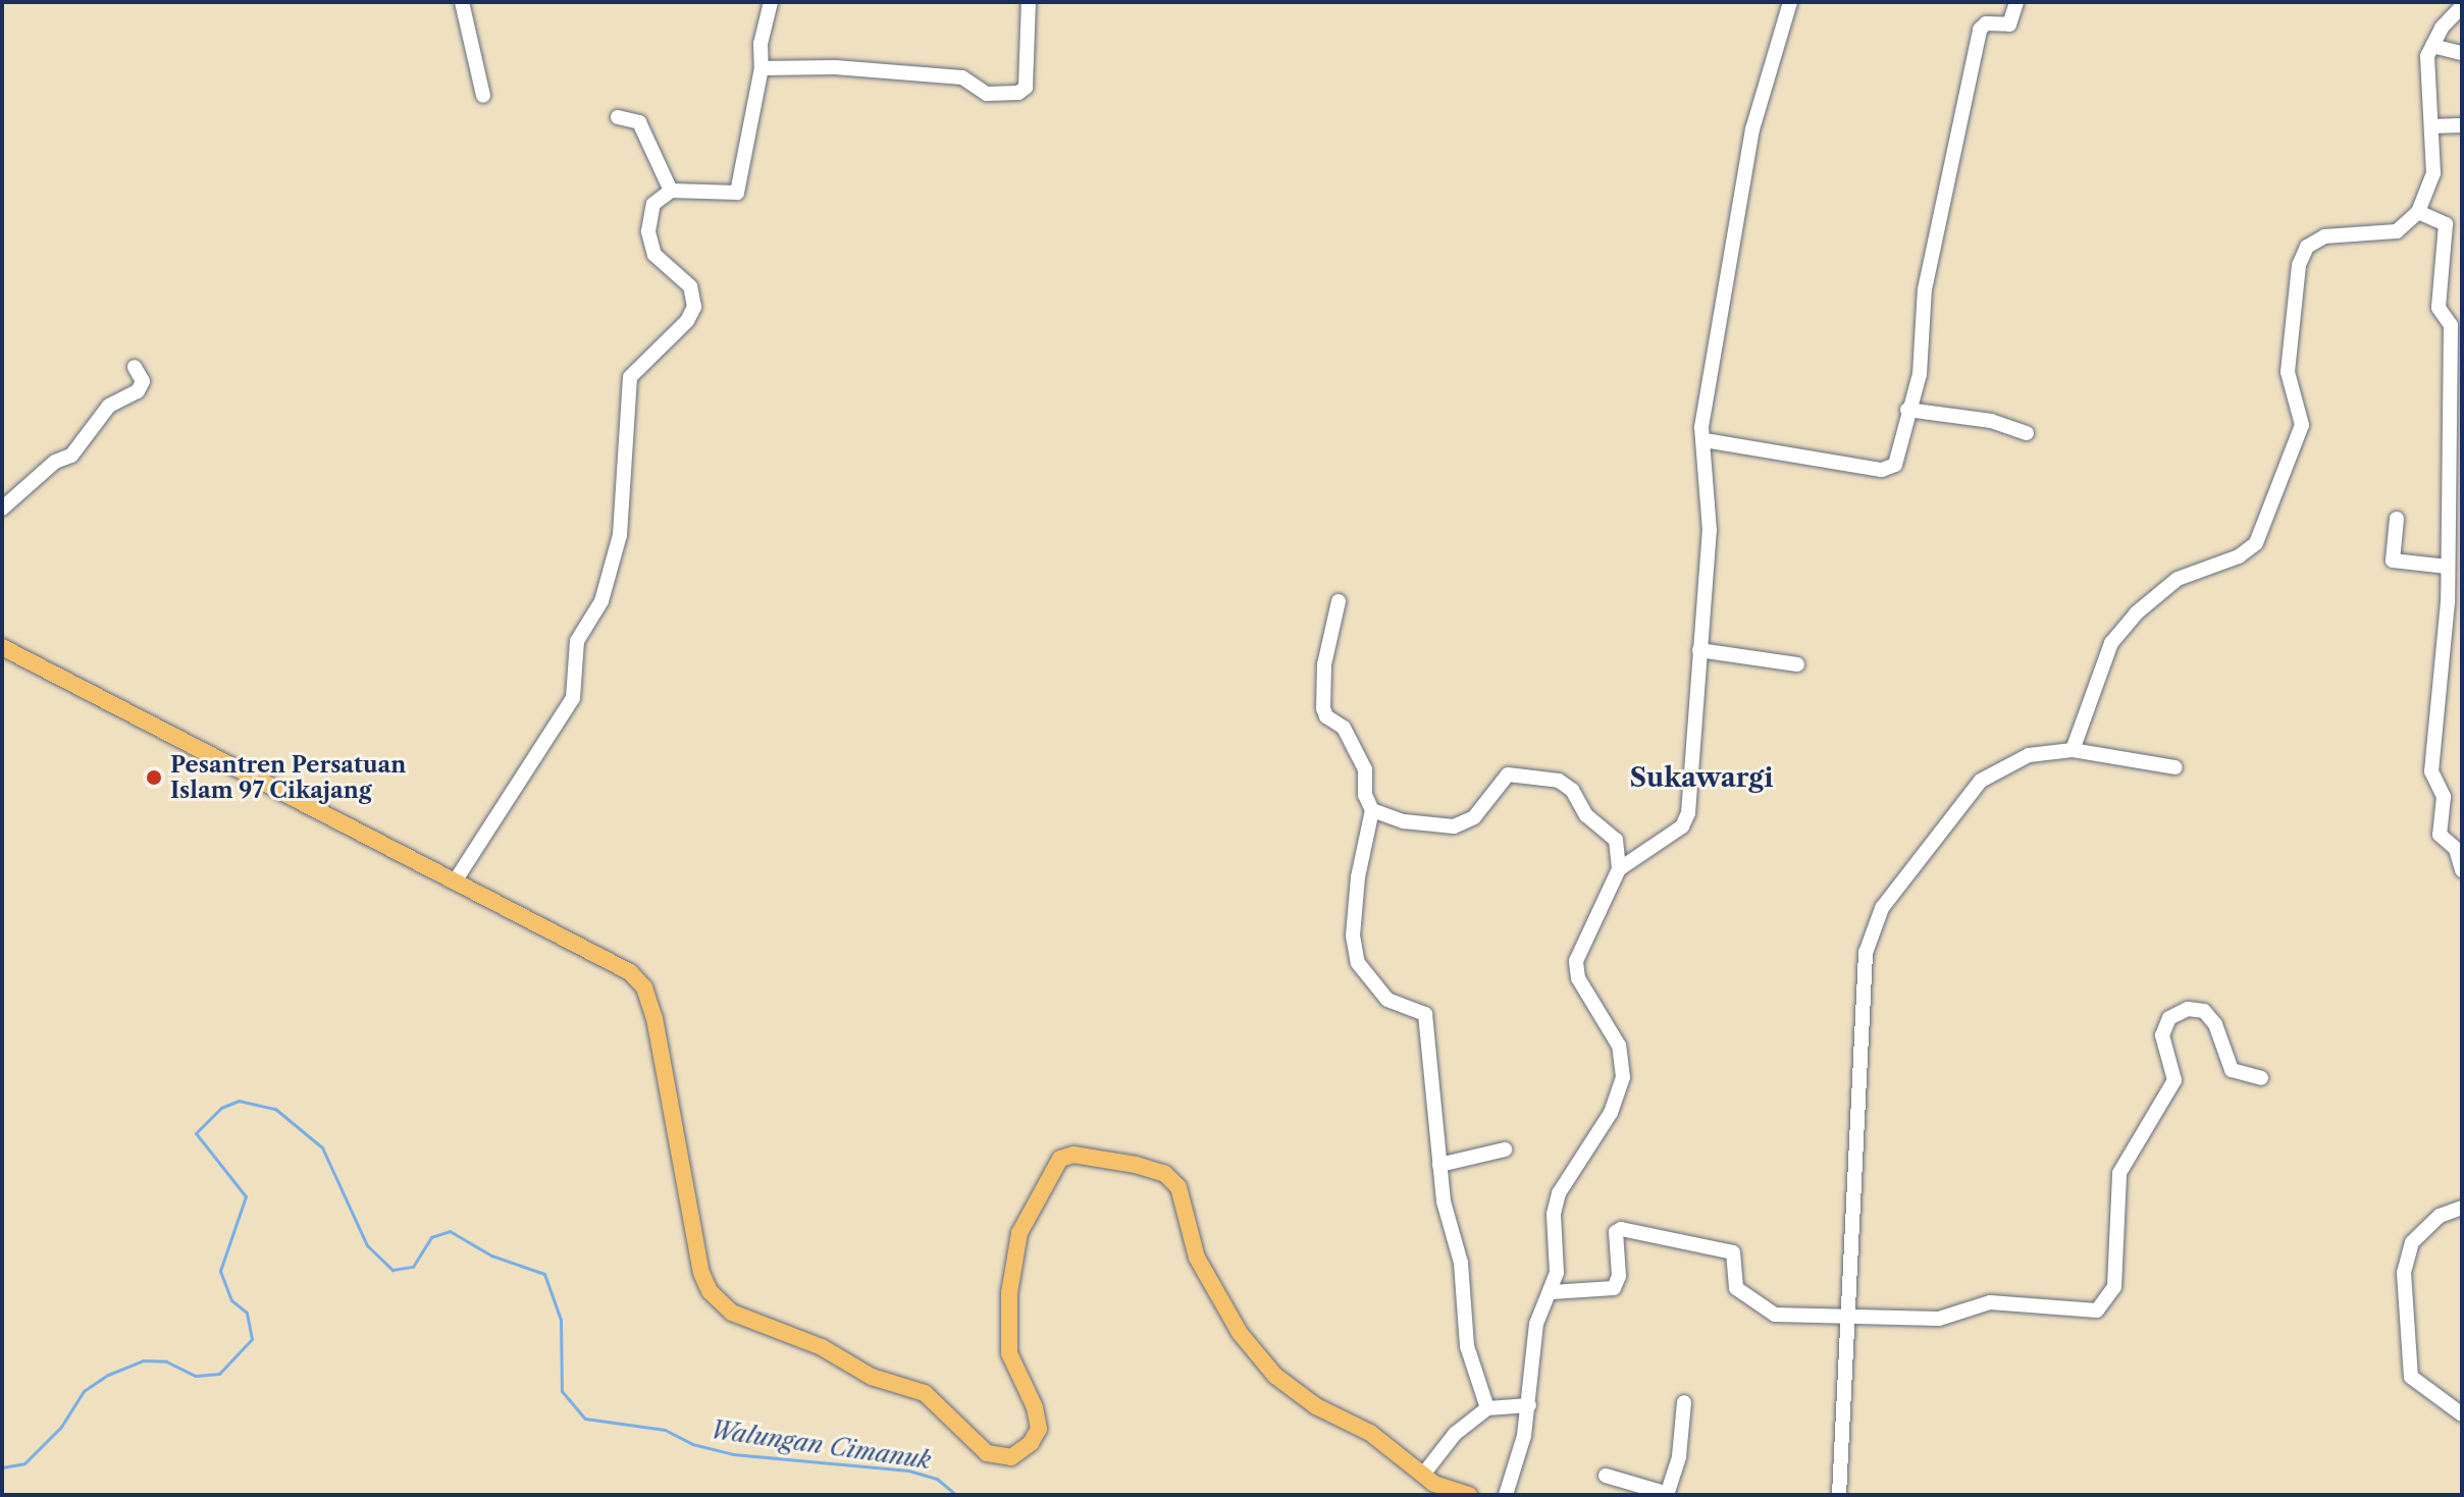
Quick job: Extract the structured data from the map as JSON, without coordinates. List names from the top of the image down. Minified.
{"districts":["Sukawargi"],"water":["Walungan Cimanuk"],"places":["Pesantren Persatuan Islam 97 Cikajang"]}
